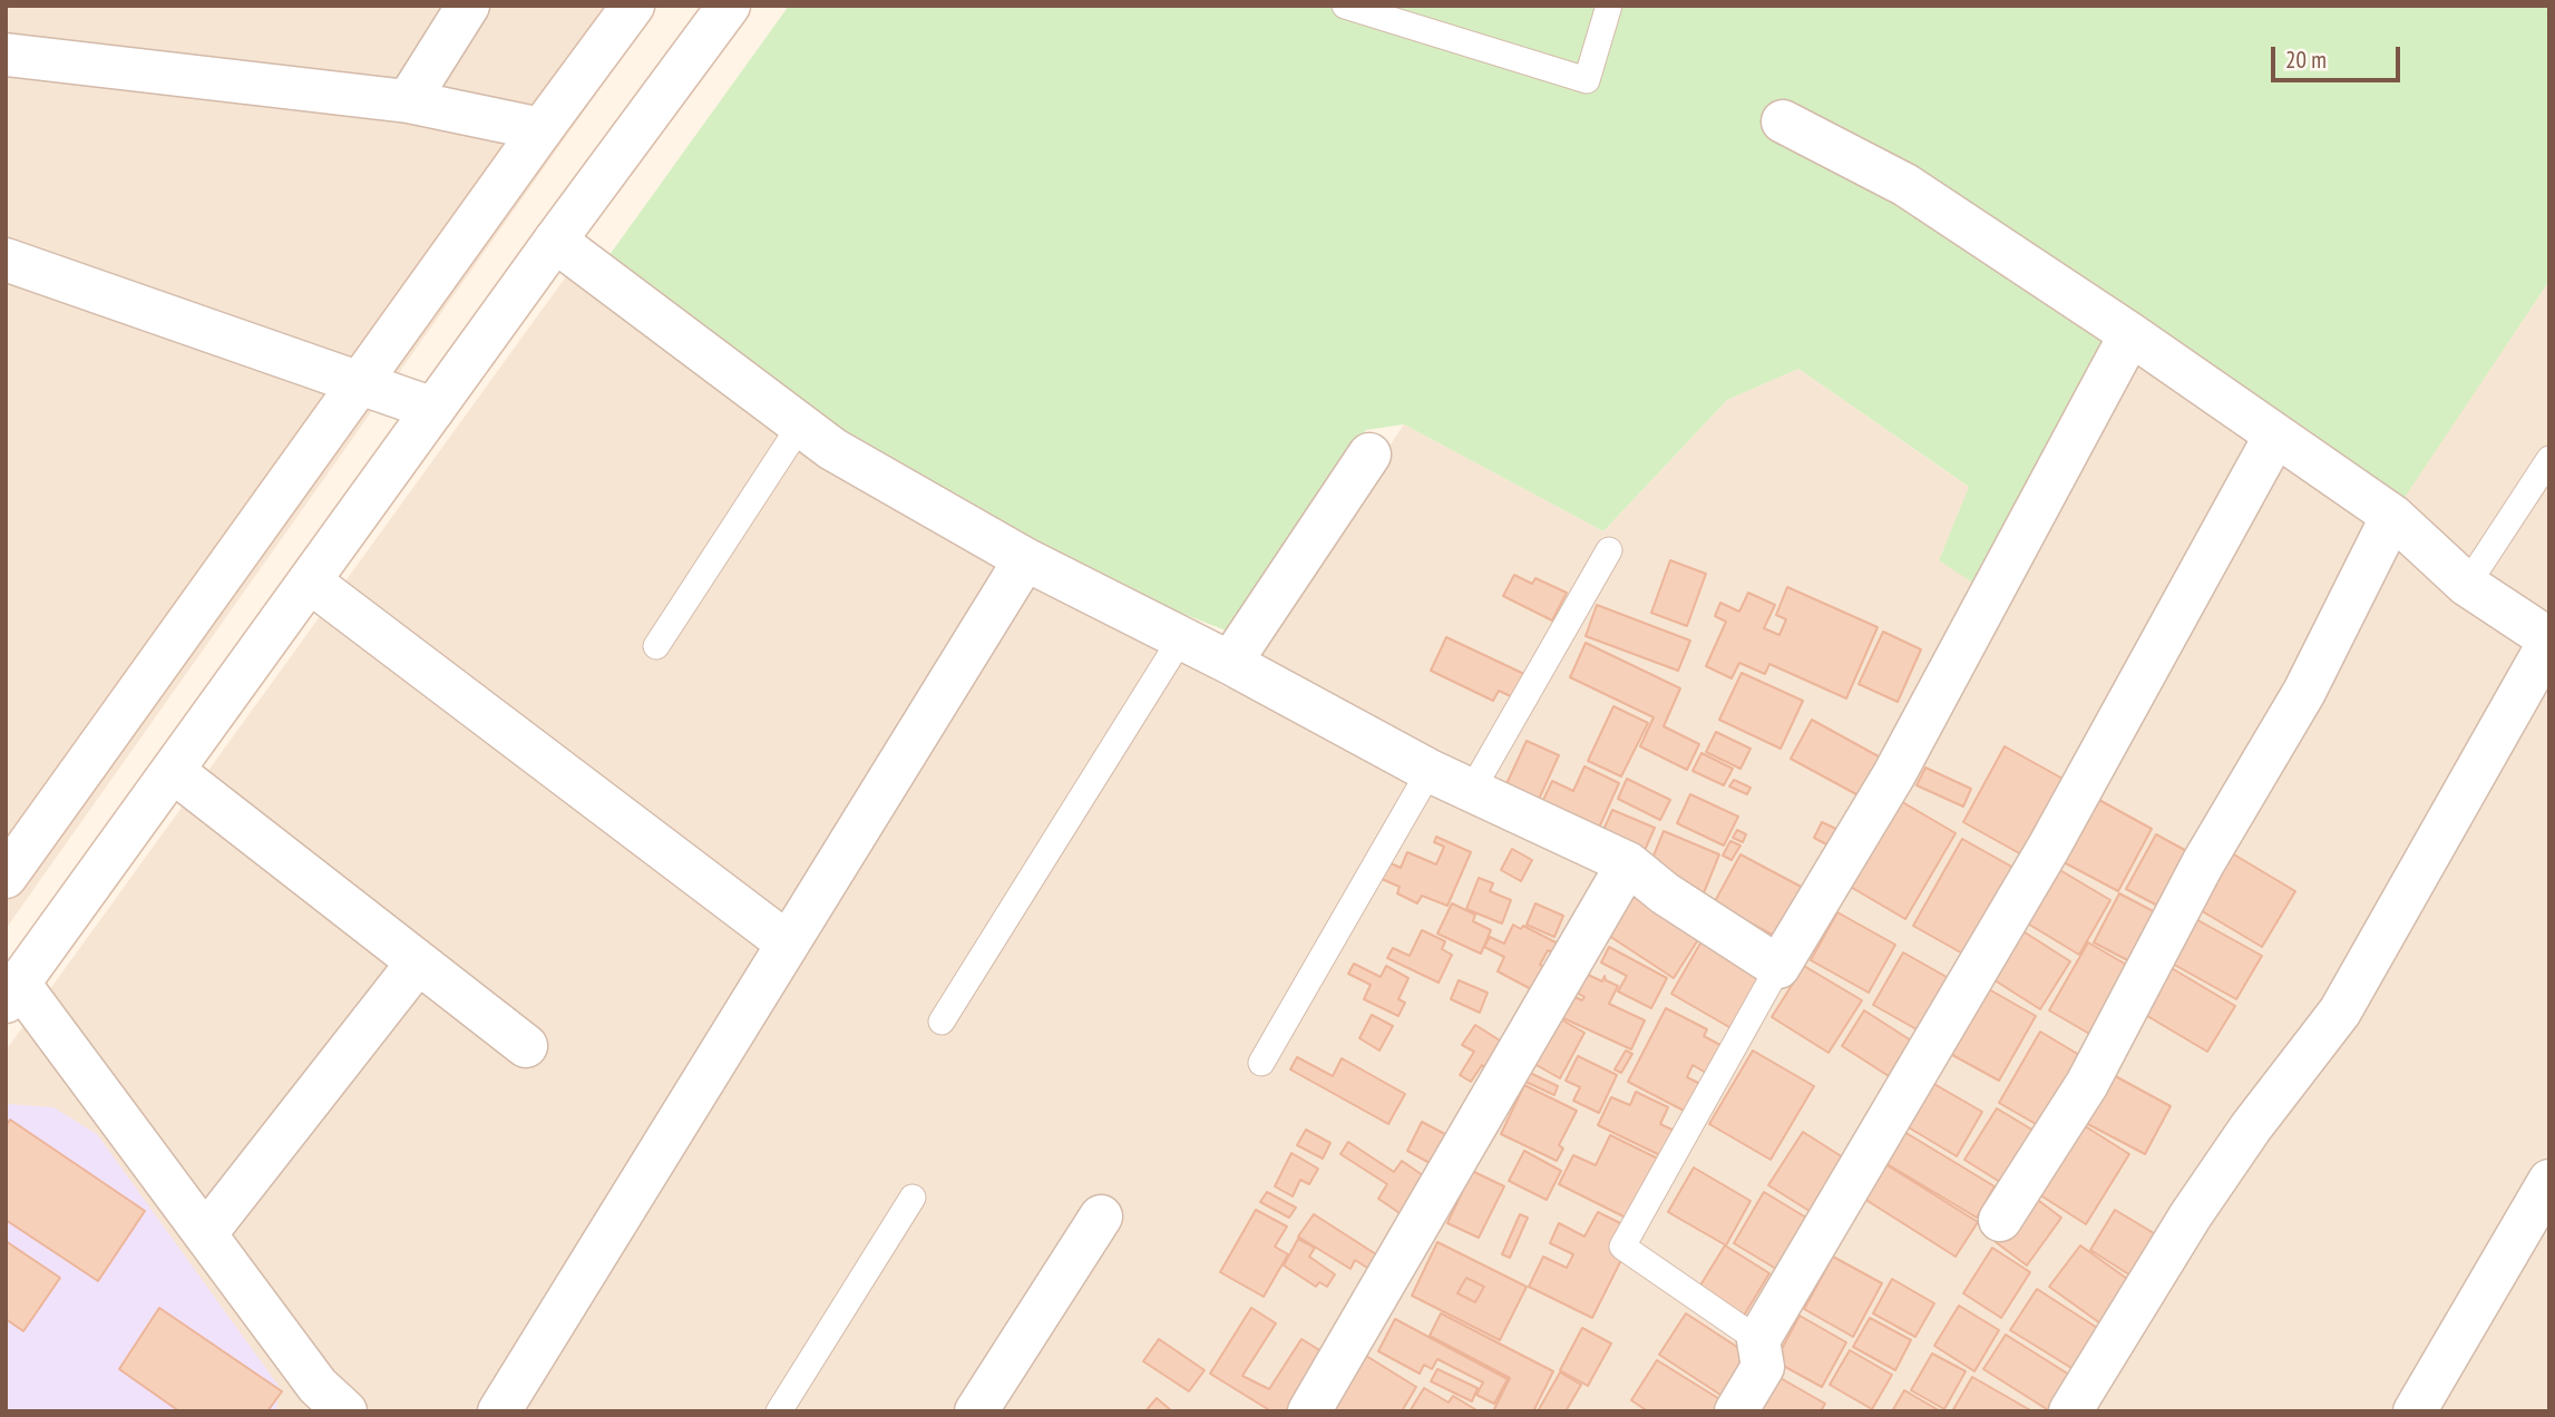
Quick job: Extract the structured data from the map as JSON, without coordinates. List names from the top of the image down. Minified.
{"scale_bar":"20 m"}
